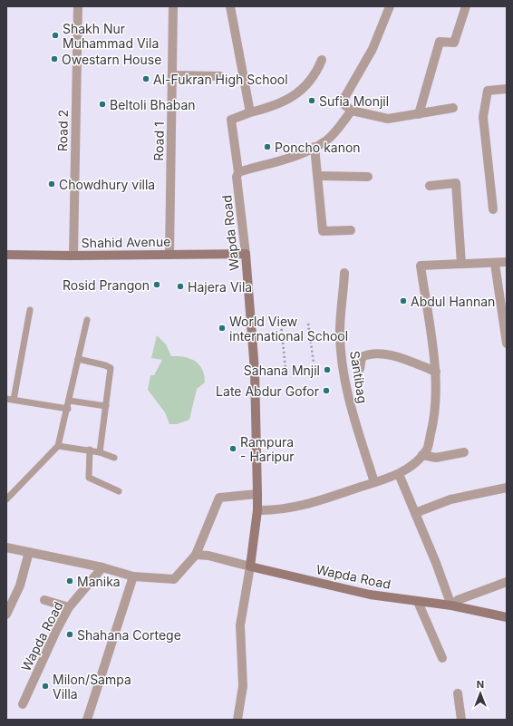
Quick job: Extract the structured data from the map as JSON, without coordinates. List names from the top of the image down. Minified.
{"streets":{"street":["Road 2","Road 1","Wapda Road","Shahid Avenue","Santibag"]},"crossings":[["Road 2","Shahid Avenue"],["Road 1","Shahid Avenue"],["Wapda Road","Shahid Avenue"]],"places":["Shakh Nur Muhammad Vila","Owestarn House","Al-Fukran High School","Sufia Monjil","Beltoli Bhaban","Poncho kanon","Chowdhury villa","Rosid Prangon","Hajera Vila","Abdul Hannan","World View international School","Sahana Mnjil","Late Abdur Gofor","Rampura - Haripur","Manika","Shahana Cortege","Milon/Sampa Villa"],"north":"top"}
